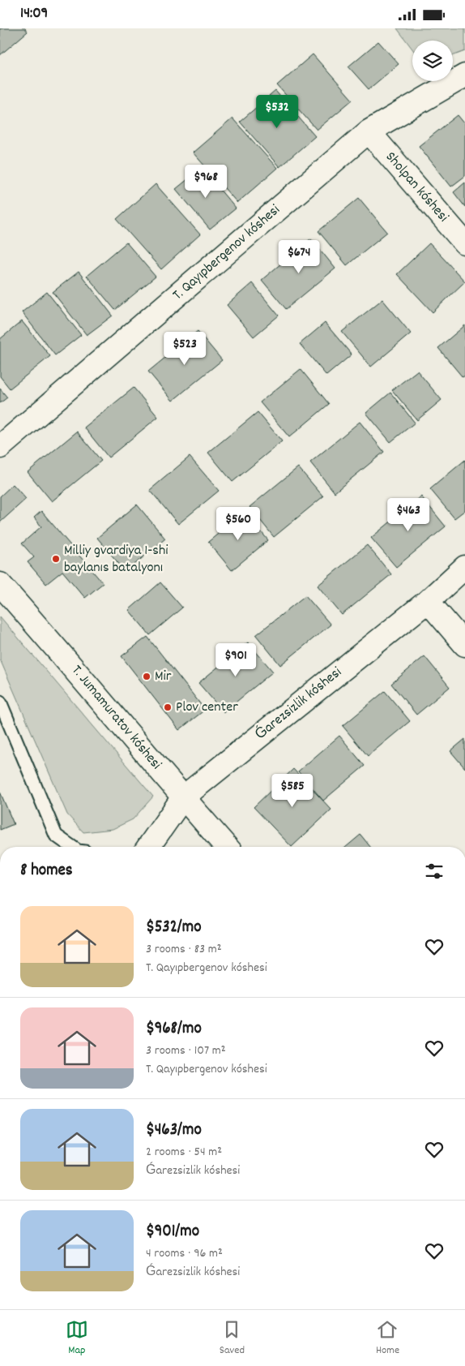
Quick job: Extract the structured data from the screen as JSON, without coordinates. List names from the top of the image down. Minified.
{"streets":{"street":["Sholpan kóshesi","T. Qayıpbergenov kóshesi","Ǵarezsizlik kóshesi","T. Jumamuratov kóshesi"]},"crossings":[["Sholpan kóshesi","T. Qayıpbergenov kóshesi"],["Ǵarezsizlik kóshesi","T. Jumamuratov kóshesi"]],"places":["Milliy gvardiya 1-shi baylanıs batalyonı","Mir","Plov center"],"page":{"status":"14:09","price":["$532","$968","$674","$523","$463","$560","$901","$585"],"heading":"8 homes","list":[{"name":"$532/mo","note":"3 rooms · 83 m² · T. Qayıpbergenov kóshesi"},{"name":"$968/mo","note":"3 rooms · 107 m² · T. Qayıpbergenov kóshesi"},{"name":"$463/mo","note":"2 rooms · 54 m² · Ǵarezsizlik kóshesi"},{"name":"$901/mo","note":"4 rooms · 96 m² · Ǵarezsizlik kóshesi"}],"tabs":["Map","Saved","Home"]}}
